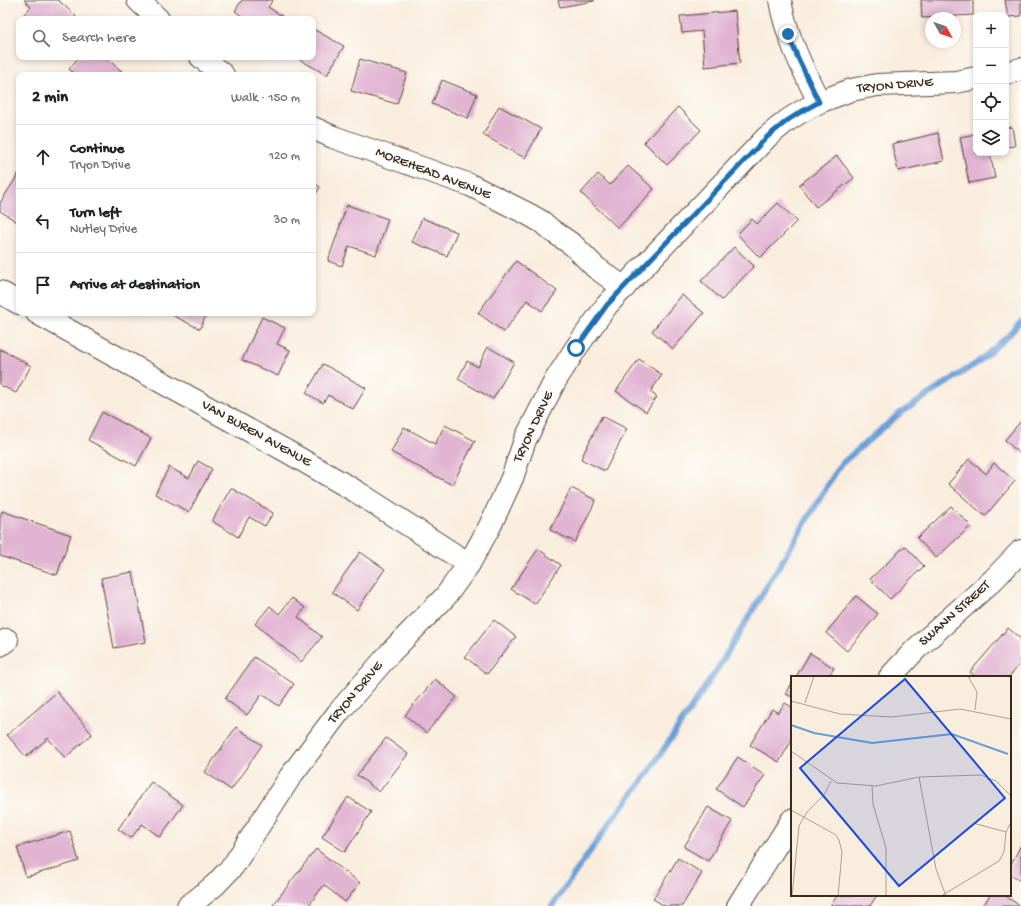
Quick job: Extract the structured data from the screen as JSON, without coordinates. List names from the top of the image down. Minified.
{"streets":{"street":["TRYON DRIVE","MOREHEAD AVENUE","VAN BUREN AVENUE","SWANN STREET"]},"crossings":[["TRYON DRIVE","MOREHEAD AVENUE"],["TRYON DRIVE","VAN BUREN AVENUE"]],"north":"bottom right","page":{"map_buttons":["+","−"],"search":"Search here","heading":["2 min","Walk · 150 m"],"list":[["Continue","Tryon Drive","120 m"],["Turn left","Nutley Drive","30 m"],"Arrive at destination"]}}
